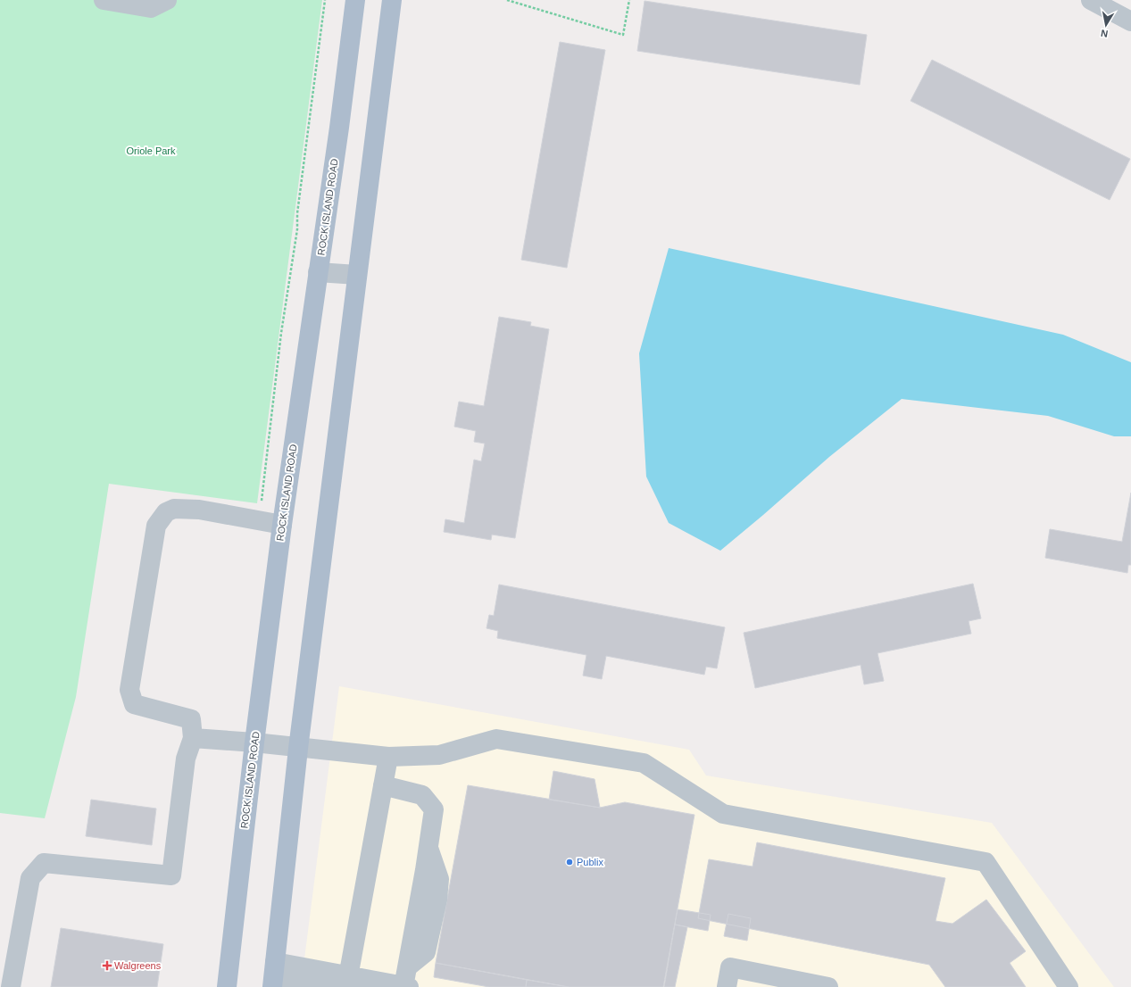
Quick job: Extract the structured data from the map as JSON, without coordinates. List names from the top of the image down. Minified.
{"streets":{"main road":["ROCK ISLAND ROAD"]},"parks":["Oriole Park"],"places":{"other":["Publix"],"health":["Walgreens"]},"north":"bottom"}
